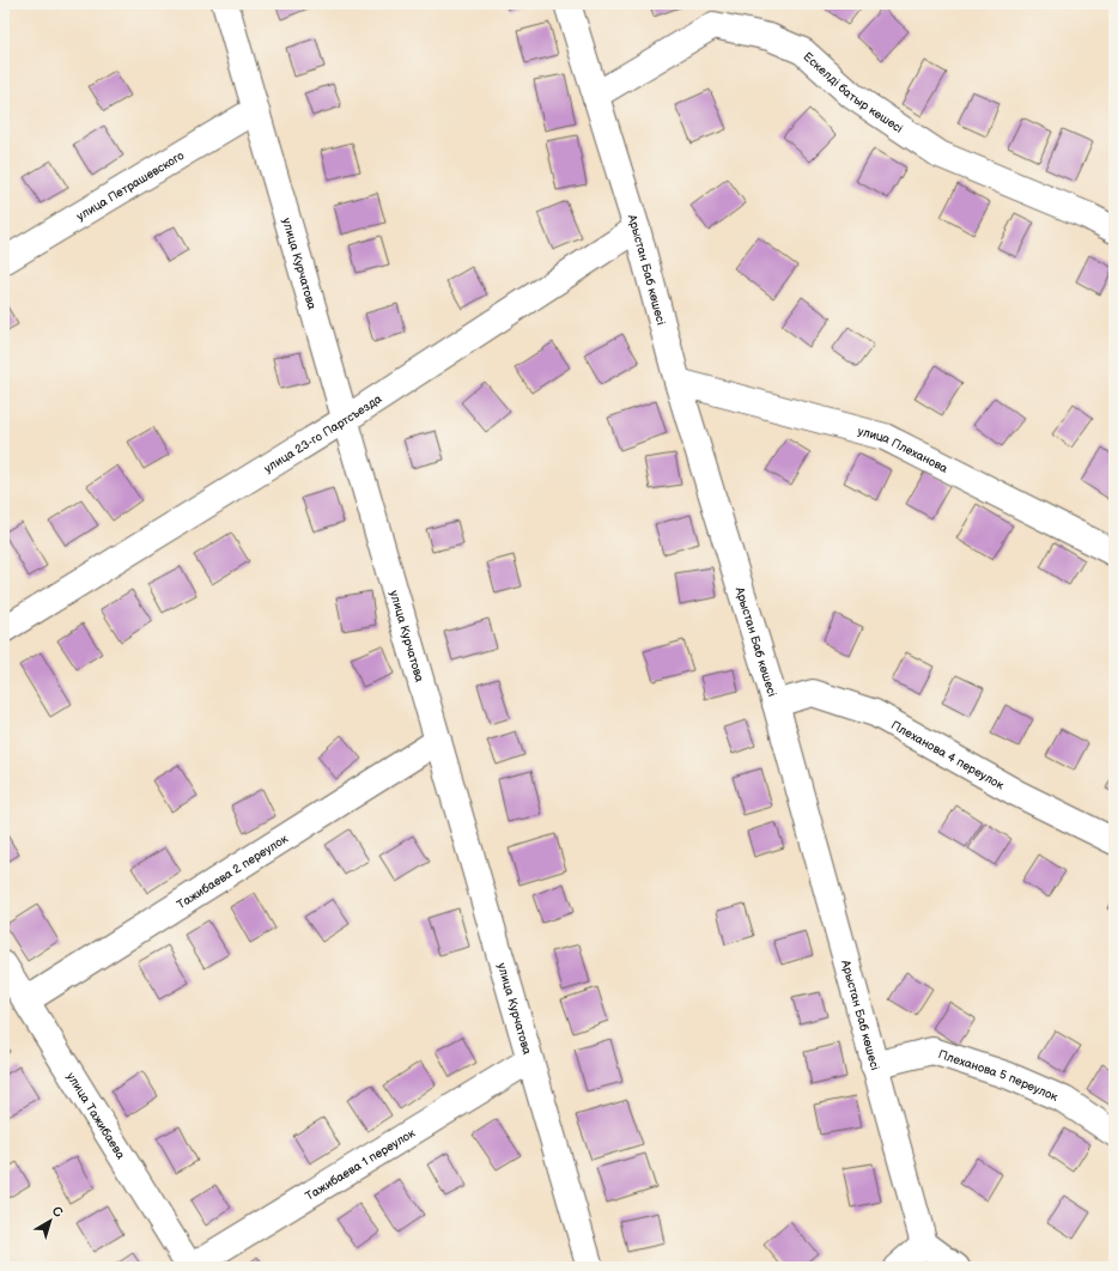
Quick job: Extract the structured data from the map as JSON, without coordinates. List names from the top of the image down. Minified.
{"streets":{"street":["Ескелді батыр көшесі","улица Петрашевского","улица Курчатова","Арыстан Баб көшесі","улица 23-го Партсъезда","улица Плеханова","Плеханова 4 переулок","Тажибаева 2 переулок","Плеханова 5 переулок","улица Тажибаева","Тажибаева 1 переулок"]},"crossings":[["Ескелді батыр көшесі","Арыстан Баб көшесі"],["улица Петрашевского","улица Курчатова"],["улица Курчатова","улица 23-го Партсъезда"],["улица Курчатова","Тажибаева 2 переулок"],["улица Курчатова","Тажибаева 1 переулок"],["Арыстан Баб көшесі","улица 23-го Партсъезда"],["Арыстан Баб көшесі","улица Плеханова"],["Арыстан Баб көшесі","Плеханова 4 переулок"],["Арыстан Баб көшесі","Плеханова 5 переулок"],["Тажибаева 2 переулок","улица Тажибаева"],["улица Тажибаева","Тажибаева 1 переулок"]],"north":"top right"}
